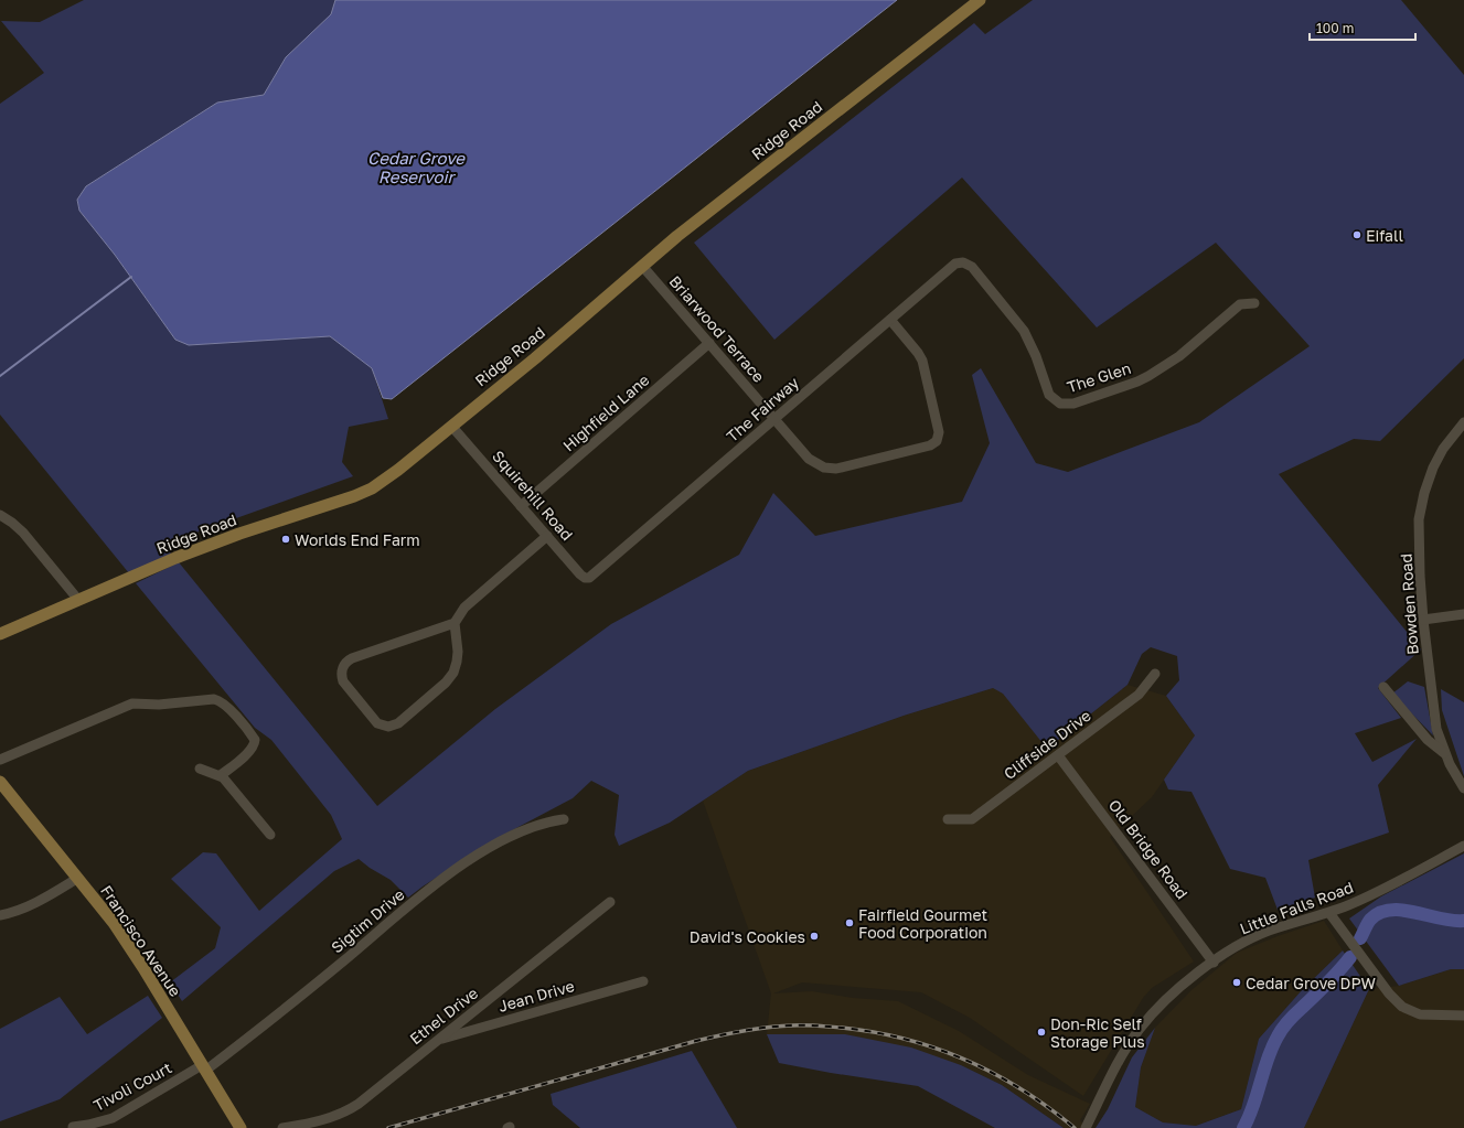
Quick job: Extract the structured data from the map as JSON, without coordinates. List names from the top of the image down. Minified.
{"streets":{"main road":["Ridge Road","Francisco Avenue"],"street":["Briarwood Terrace","The Glen","The Fairway","Highfield Lane","Squirehill Road","Bowden Road","Cliffside Drive","Old Bridge Road","Little Falls Road","Sigtim Drive","Jean Drive","Ethel Drive","Tivoli Court"]},"crossings":[["Ridge Road","Briarwood Terrace"],["Ridge Road","Squirehill Road"],["Briarwood Terrace","The Fairway"],["Briarwood Terrace","Highfield Lane"],["The Glen","The Fairway"],["The Fairway","Squirehill Road"],["Highfield Lane","Squirehill Road"],["Cliffside Drive","Old Bridge Road"],["Old Bridge Road","Little Falls Road"],["Sigtim Drive","Francisco Avenue"],["Sigtim Drive","Tivoli Court"],["Francisco Avenue","Tivoli Court"],["Jean Drive","Ethel Drive"]],"water":["Cedar Grove Reservoir"],"places":["Eifall","Worlds End Farm","Fairfield Gourmet Food Corporation","David's Cookies","Cedar Grove DPW","Don-Ric Self Storage Plus"],"scale_bar":"100 m"}
